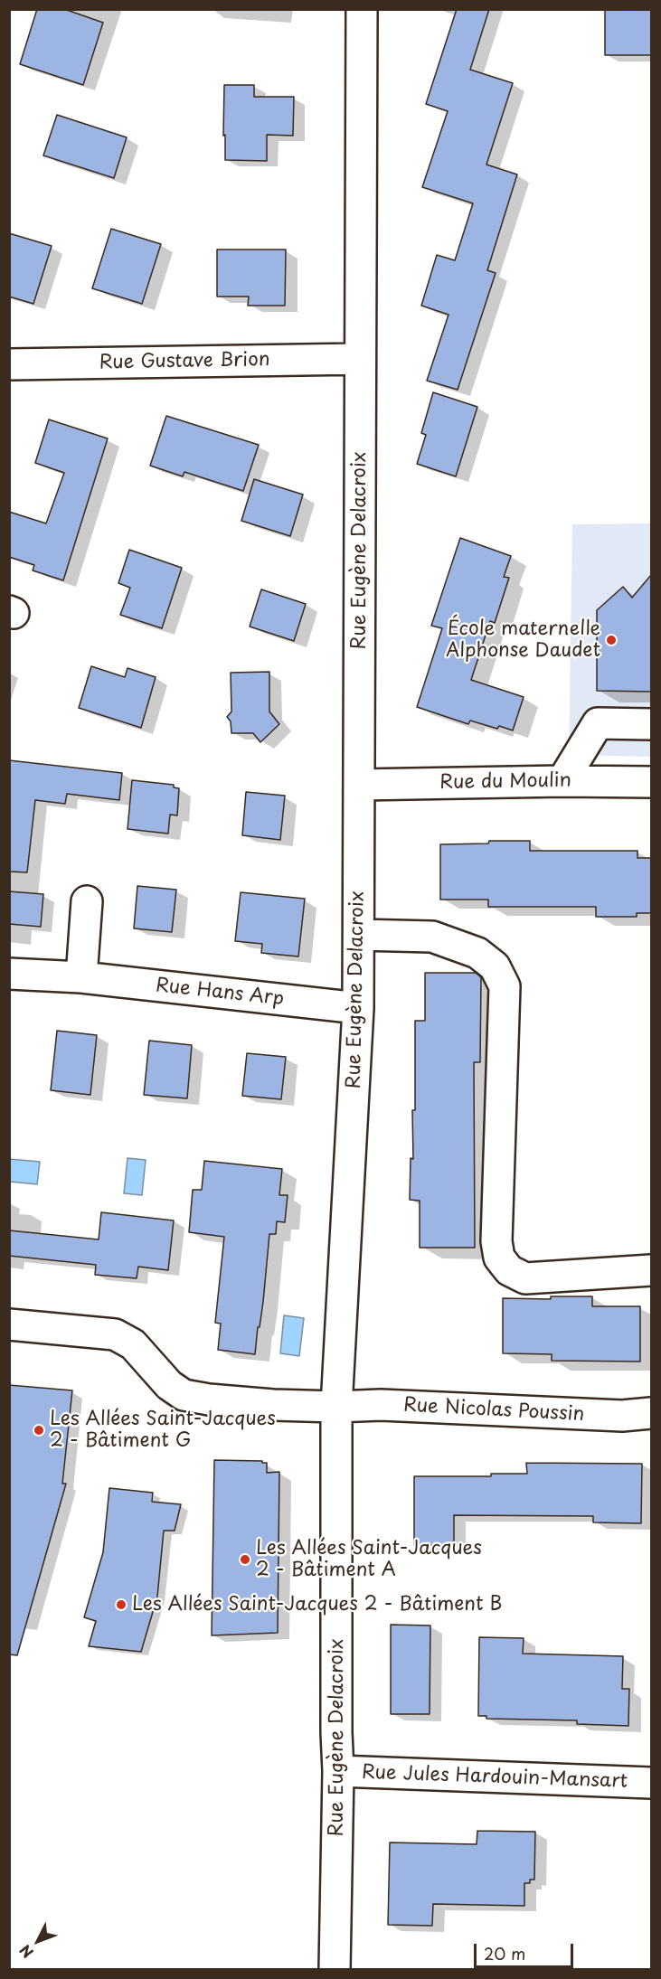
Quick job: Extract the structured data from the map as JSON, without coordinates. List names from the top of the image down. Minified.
{"streets":{"street":["Rue Gustave Brion","Rue Eugène Delacroix","Rue du Moulin","Rue Hans Arp","Rue Nicolas Poussin","Rue Jules Hardouin-Mansart"]},"crossings":[["Rue Gustave Brion","Rue Eugène Delacroix"],["Rue Eugène Delacroix","Rue du Moulin"],["Rue Eugène Delacroix","Rue Hans Arp"],["Rue Eugène Delacroix","Rue Nicolas Poussin"],["Rue Eugène Delacroix","Rue Jules Hardouin-Mansart"]],"places":["École maternelle Alphonse Daudet","Les Allées Saint-Jacques 2 - Bâtiment G","Les Allées Saint-Jacques 2 - Bâtiment A","Les Allées Saint-Jacques 2 - Bâtiment B"],"scale_bar":"20 m","north":"bottom left"}
